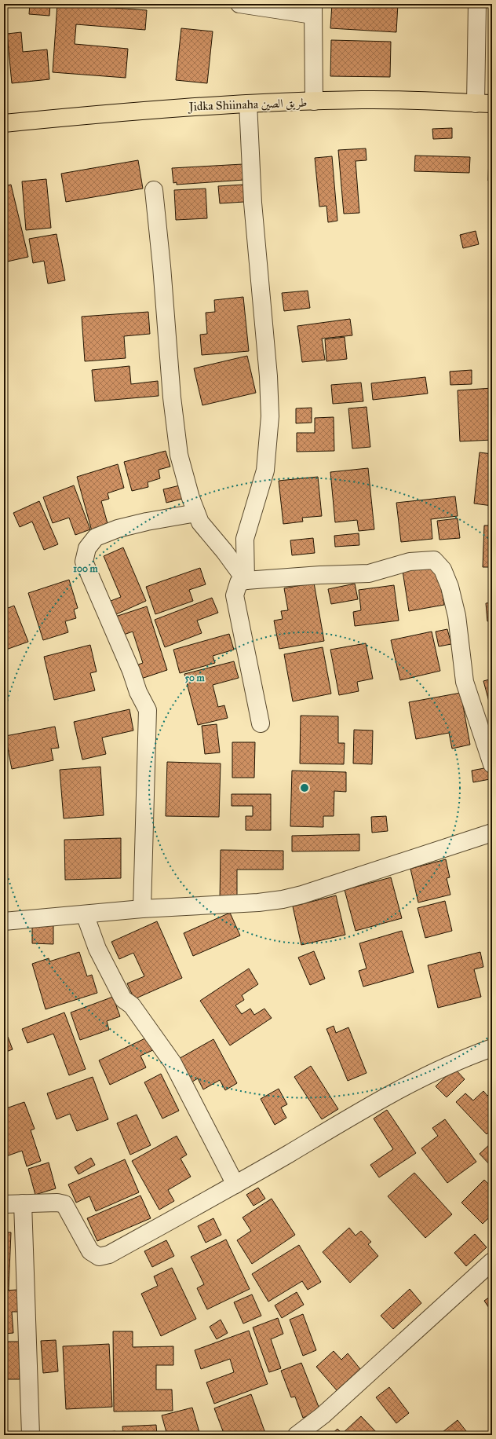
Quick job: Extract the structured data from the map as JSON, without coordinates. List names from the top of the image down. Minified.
{"streets":{"main road":["Jidka Shiinaha طريق الصين"]},"rings":["100 m","50 m"]}
